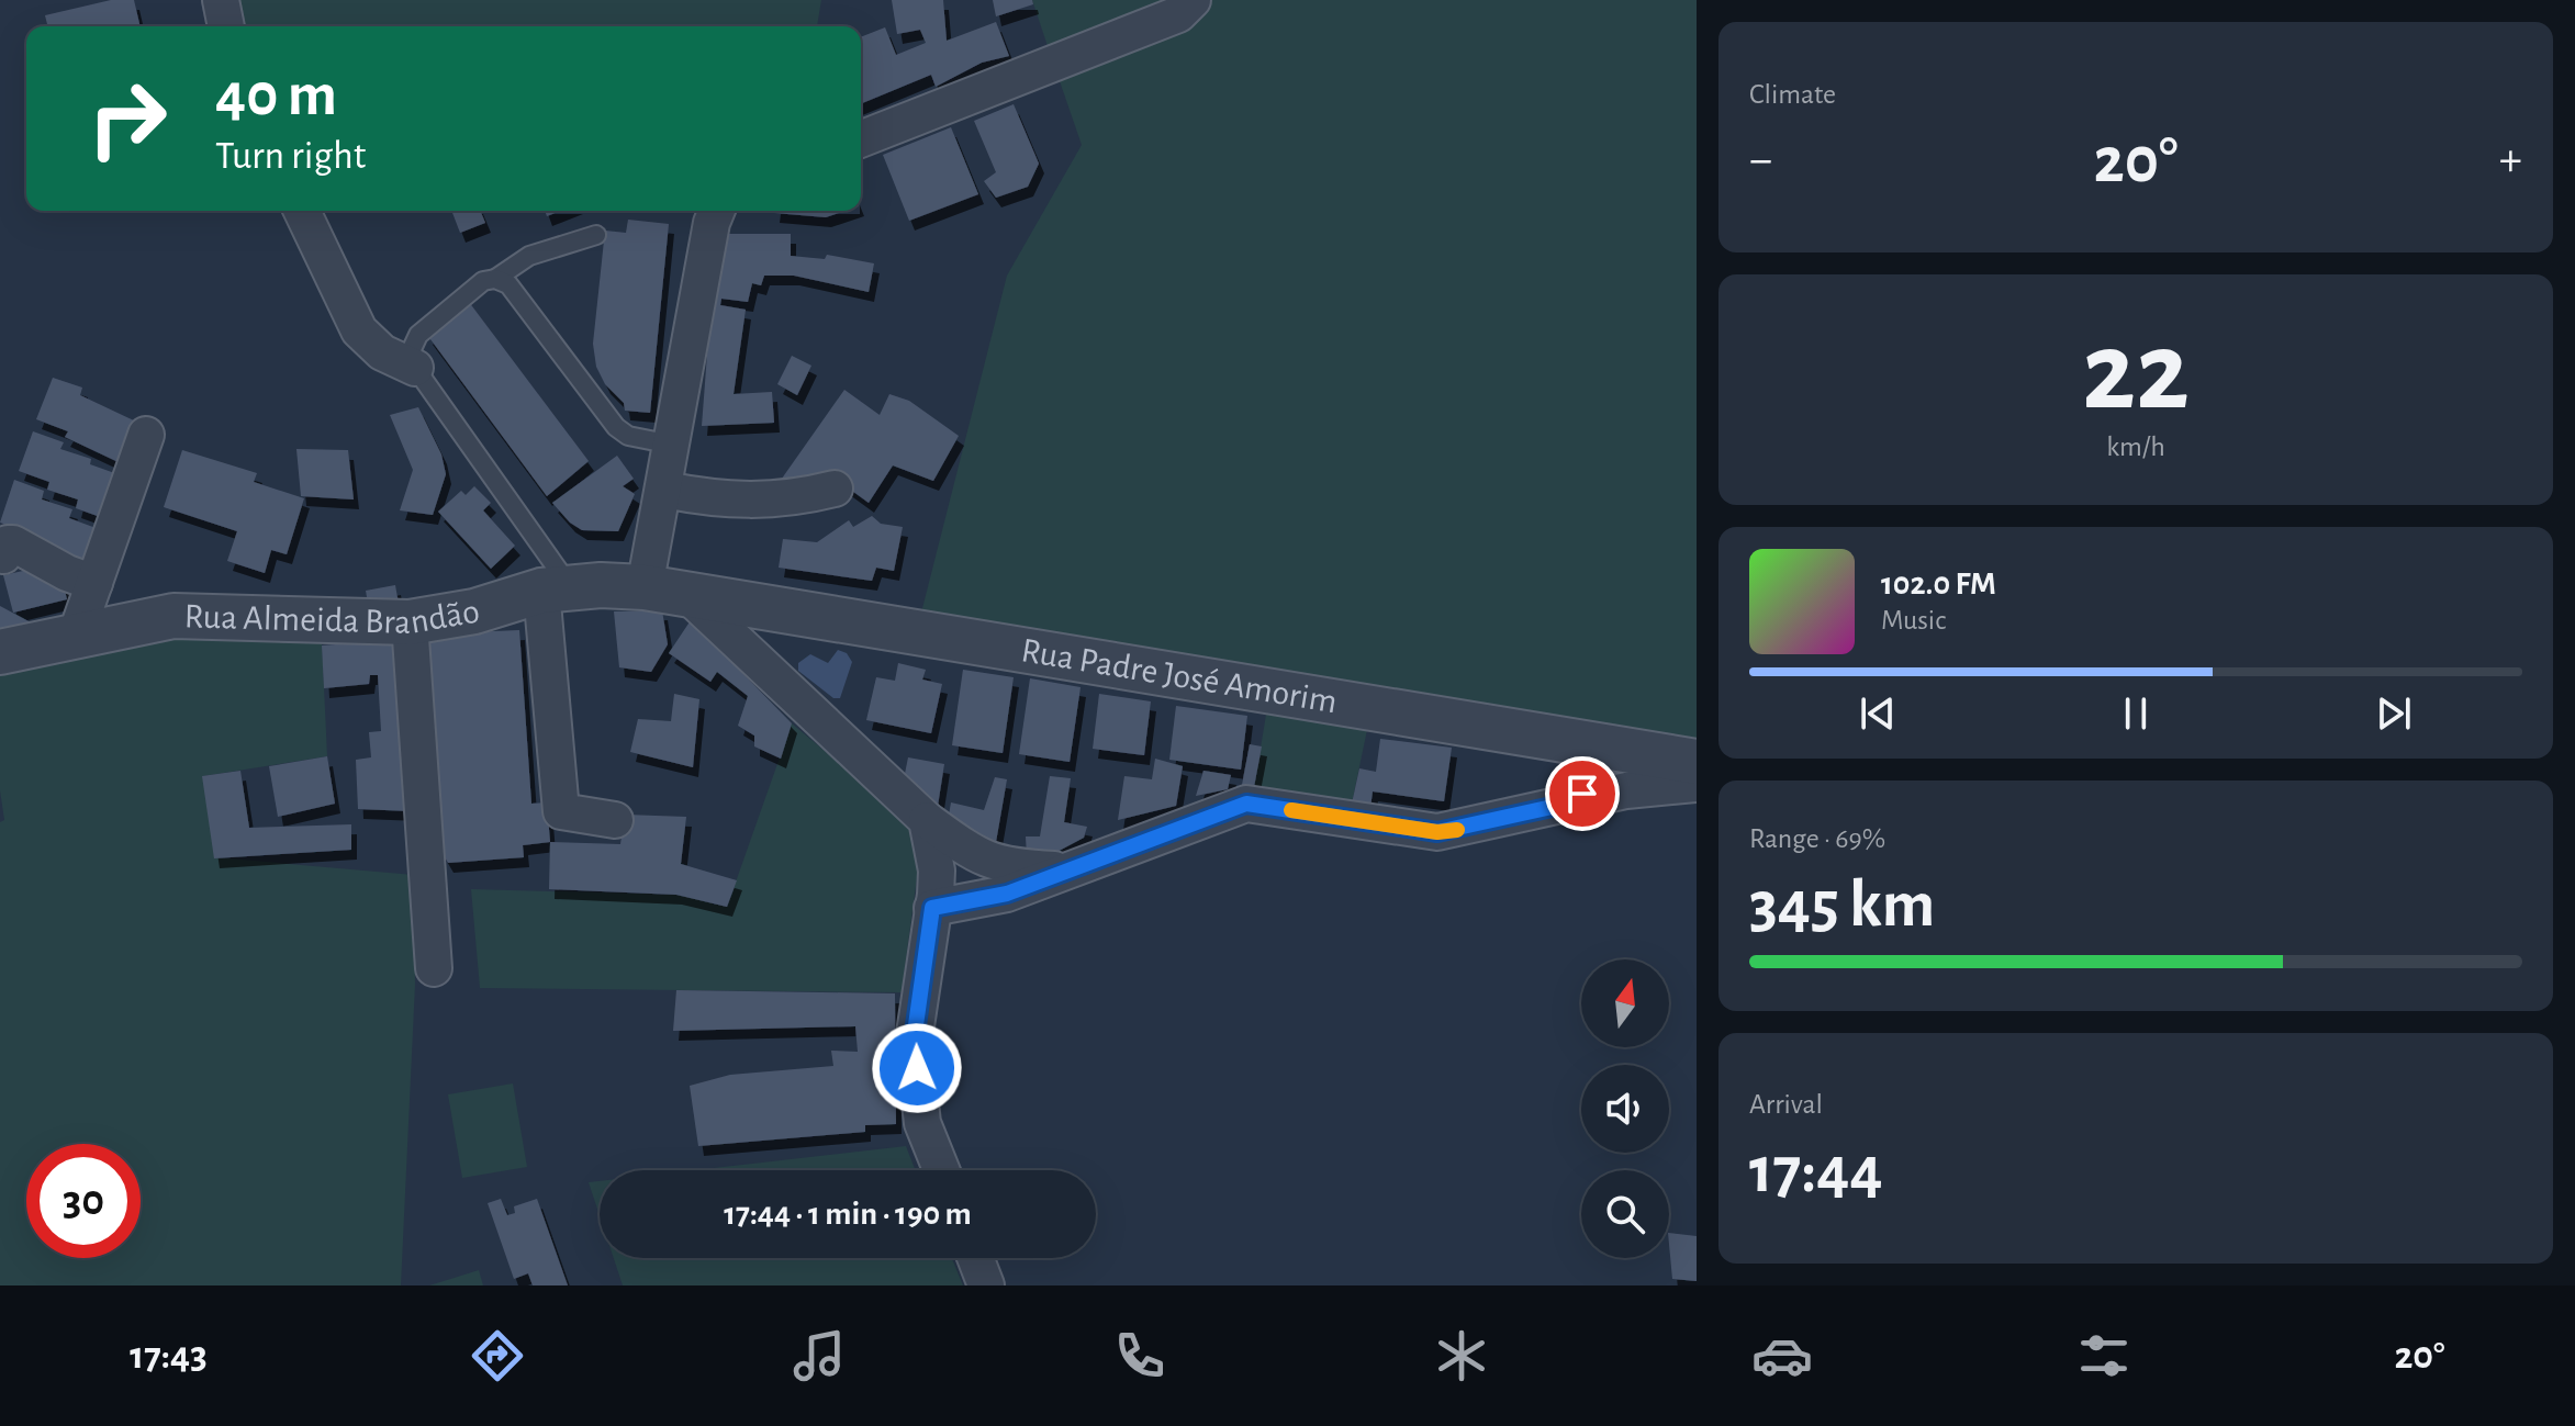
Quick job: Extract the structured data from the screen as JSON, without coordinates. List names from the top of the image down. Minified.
{"streets":{"street":["Rua Almeida Brandão","Rua Padre José Amorim"]},"crossings":[["Rua Almeida Brandão","Rua Padre José Amorim"]],"north":"top","page":{"tile":["Climate",["22","km/h"],["Range · 69%","345 km"],["Arrival","17:44"]],"turn":["40 m","Turn right"],"heat":["−","20°","+"],"song":["102.0 FM","Music"],"limit":"30","trip":"17:44 · 1 min · 190 m","tabs":["17:43","20°"]}}
